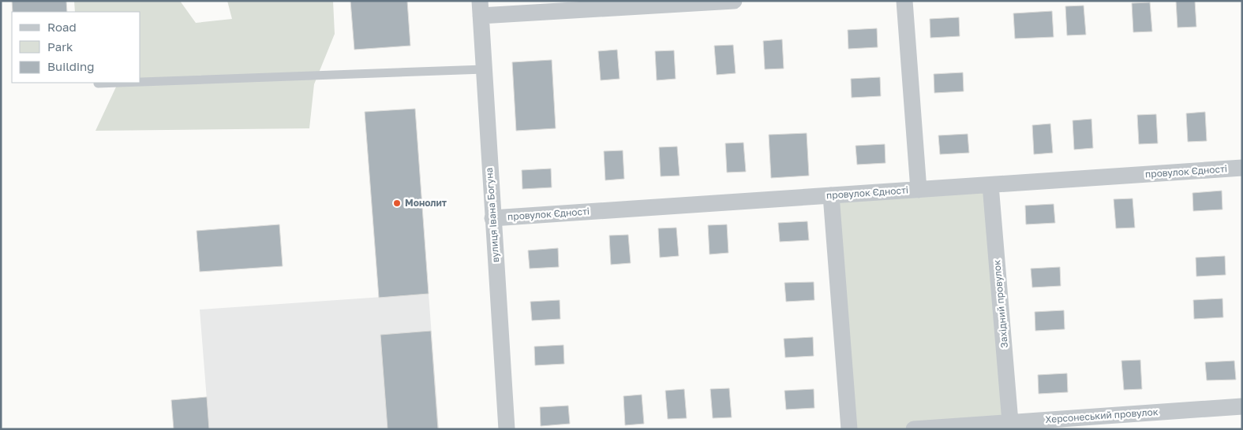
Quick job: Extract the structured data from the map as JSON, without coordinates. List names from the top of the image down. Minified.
{"streets":{"street":["провулок Єдності","вулиця Івана Богуна","Західний провулок","Херсонеський провулок"]},"crossings":[["провулок Єдності","вулиця Івана Богуна"],["провулок Єдності","Західний провулок"],["Західний провулок","Херсонеський провулок"]],"places":["Монолит"],"legend":["Road","Park","Building"]}
